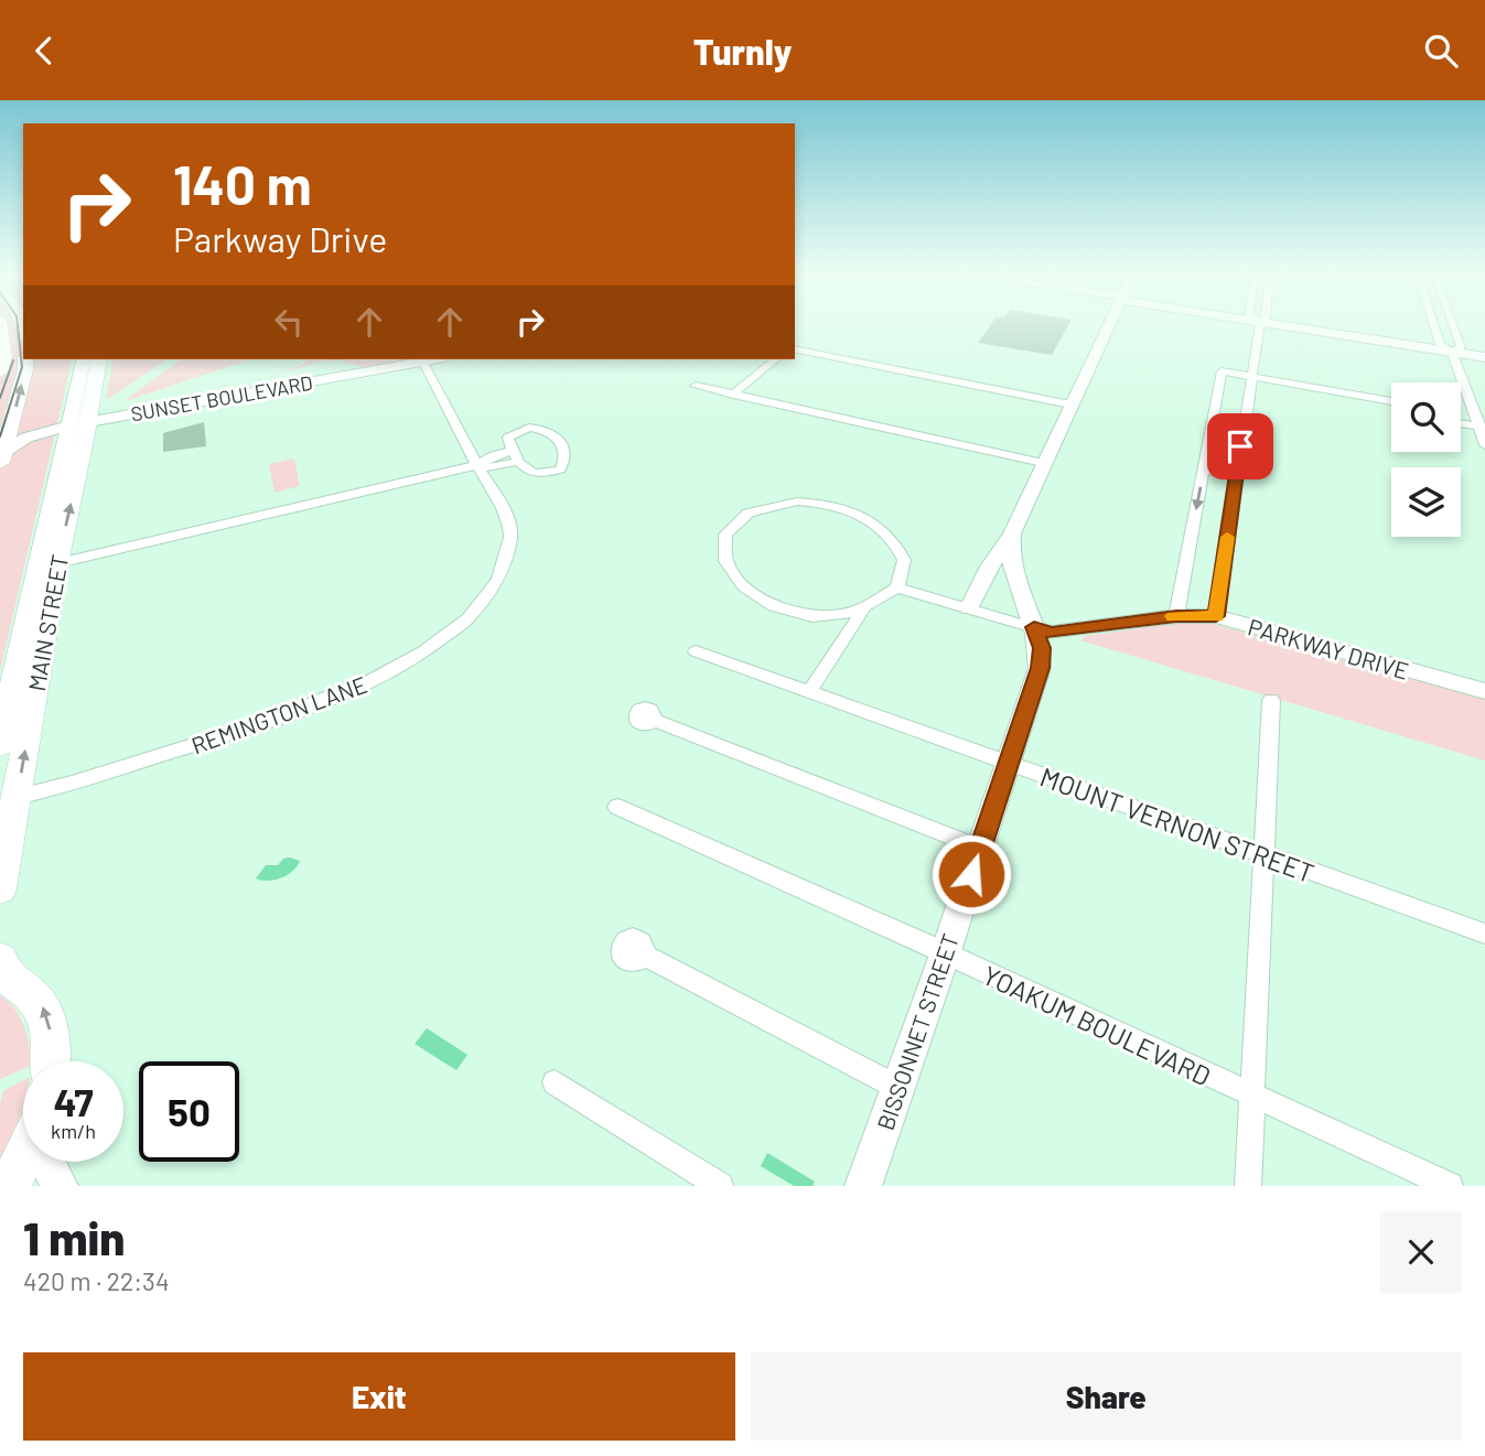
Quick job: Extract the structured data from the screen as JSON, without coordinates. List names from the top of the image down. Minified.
{"streets":{"main road":["SUNSET BOULEVARD","MAIN STREET","PARKWAY DRIVE","BISSONNET STREET"],"street":["REMINGTON LANE","MOUNT VERNON STREET","YOAKUM BOULEVARD"]},"crossings":[["SUNSET BOULEVARD","MAIN STREET"],["SUNSET BOULEVARD","REMINGTON LANE"],["MAIN STREET","REMINGTON LANE"],["PARKWAY DRIVE","BISSONNET STREET"],["MOUNT VERNON STREET","BISSONNET STREET"],["YOAKUM BOULEVARD","BISSONNET STREET"]],"page":{"header":"Turnly","turn":["140 m","Parkway Drive"],"speed":"47 km/h","limit":"50","heading":["1 min","420 m · 22:34"],"buttons":["Exit","Share"]}}
